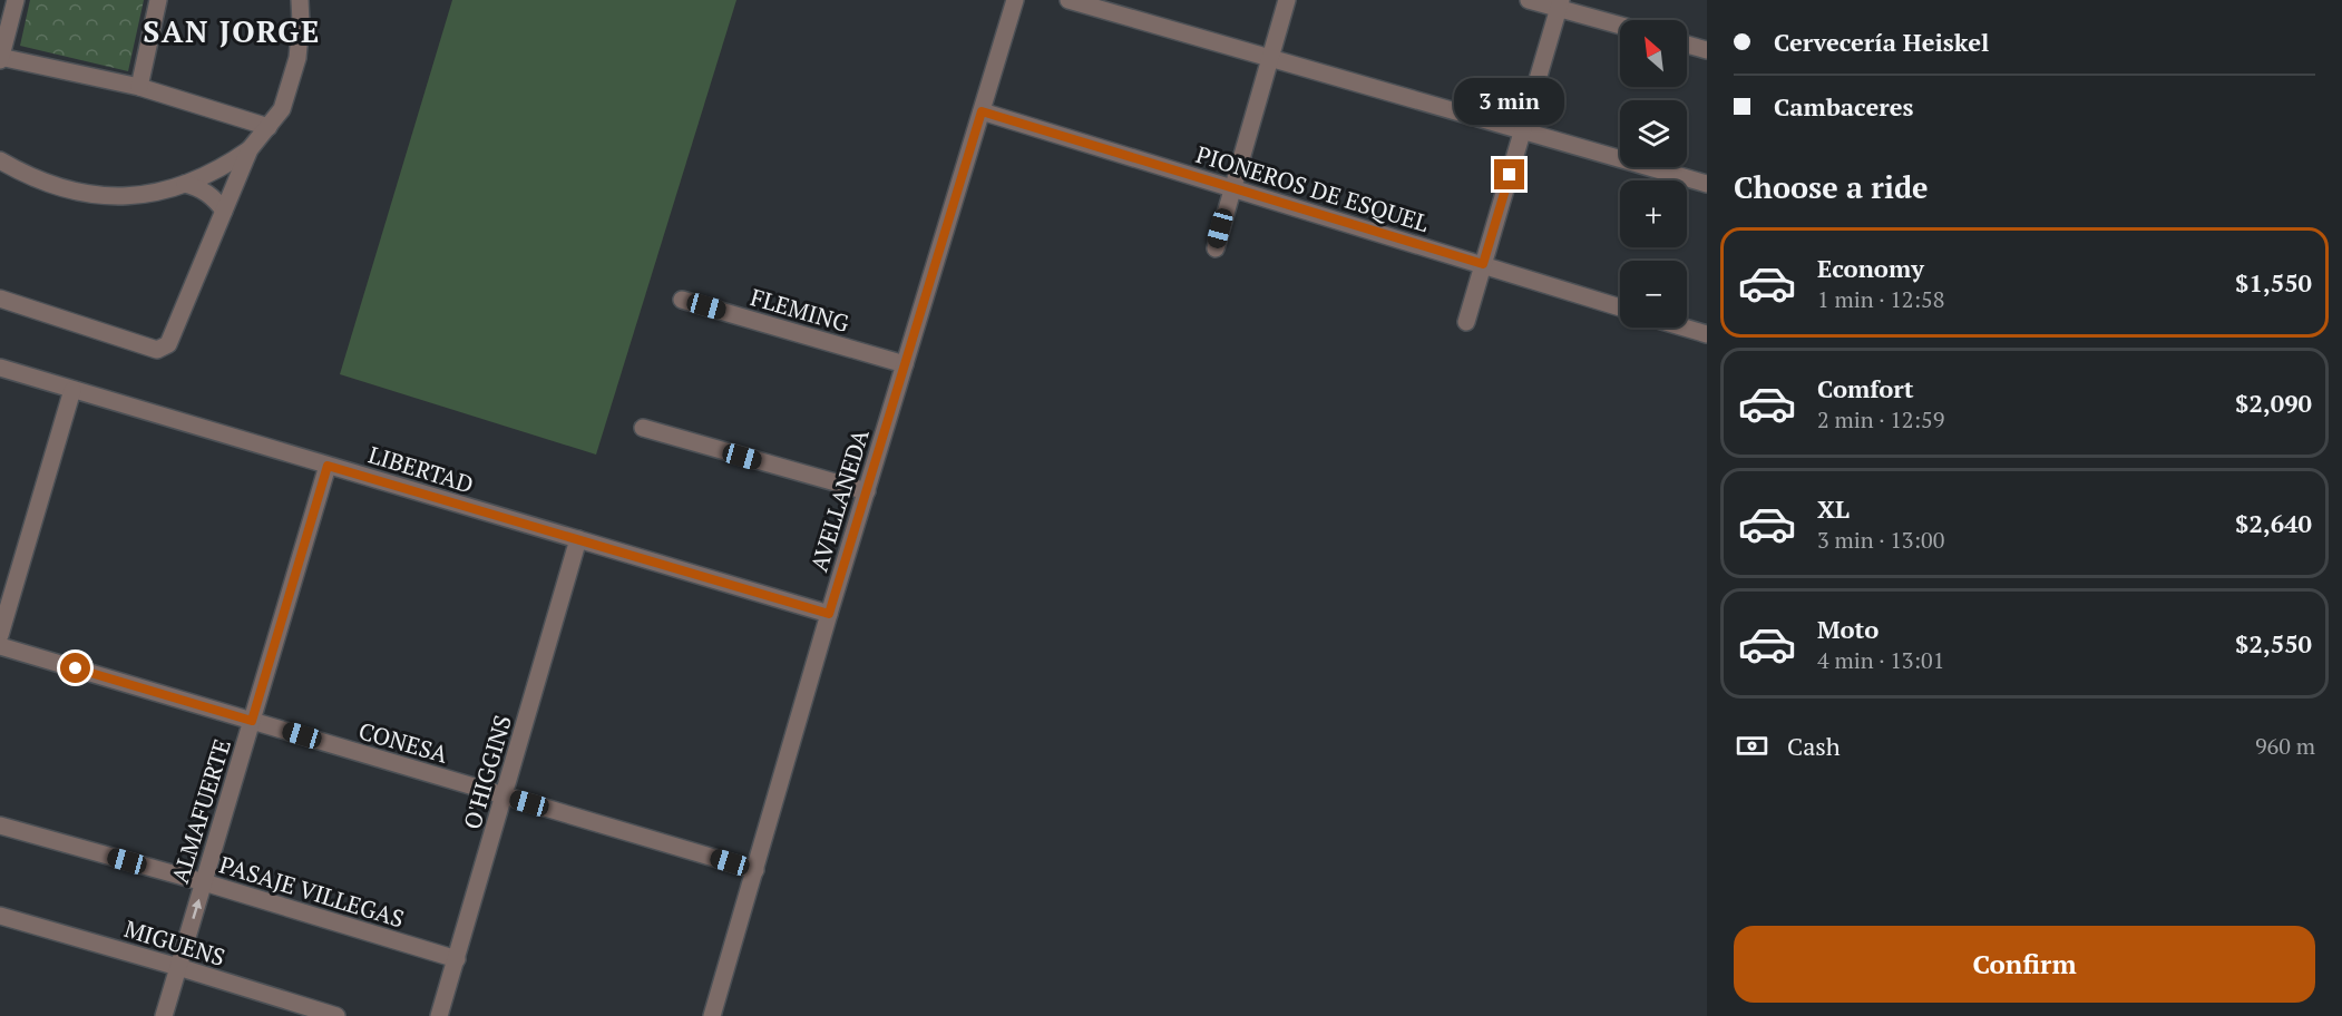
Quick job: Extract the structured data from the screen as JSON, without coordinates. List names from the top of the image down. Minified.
{"streets":{"street":["PIONEROS DE ESQUEL","FLEMING","LIBERTAD","AVELLANEDA","CONESA","O'HIGGINS","ALMAFUERTE","PASAJE VILLEGAS","MIGUENS"]},"crossings":[["PIONEROS DE ESQUEL","AVELLANEDA"],["FLEMING","AVELLANEDA"],["LIBERTAD","AVELLANEDA"],["LIBERTAD","O'HIGGINS"],["LIBERTAD","ALMAFUERTE"],["AVELLANEDA","CONESA"],["CONESA","O'HIGGINS"],["CONESA","ALMAFUERTE"],["O'HIGGINS","PASAJE VILLEGAS"],["ALMAFUERTE","PASAJE VILLEGAS"],["ALMAFUERTE","MIGUENS"]],"districts":["SAN JORGE"],"north":"top left","page":{"banner":["Cervecería Heiskel","Cambaceres"],"map_buttons":["+","−"],"bubble":"3 min","heading":"Choose a ride","list":[{"name":"Economy","note":"1 min · 12:58","value":"$1,550"},{"name":"Comfort","note":"2 min · 12:59","value":"$2,090"},{"name":"XL","note":"3 min · 13:00","value":"$2,640"},{"name":"Moto","note":"4 min · 13:01","value":"$2,550"}],"pay":["Cash","960 m"],"buttons":"Confirm"}}
